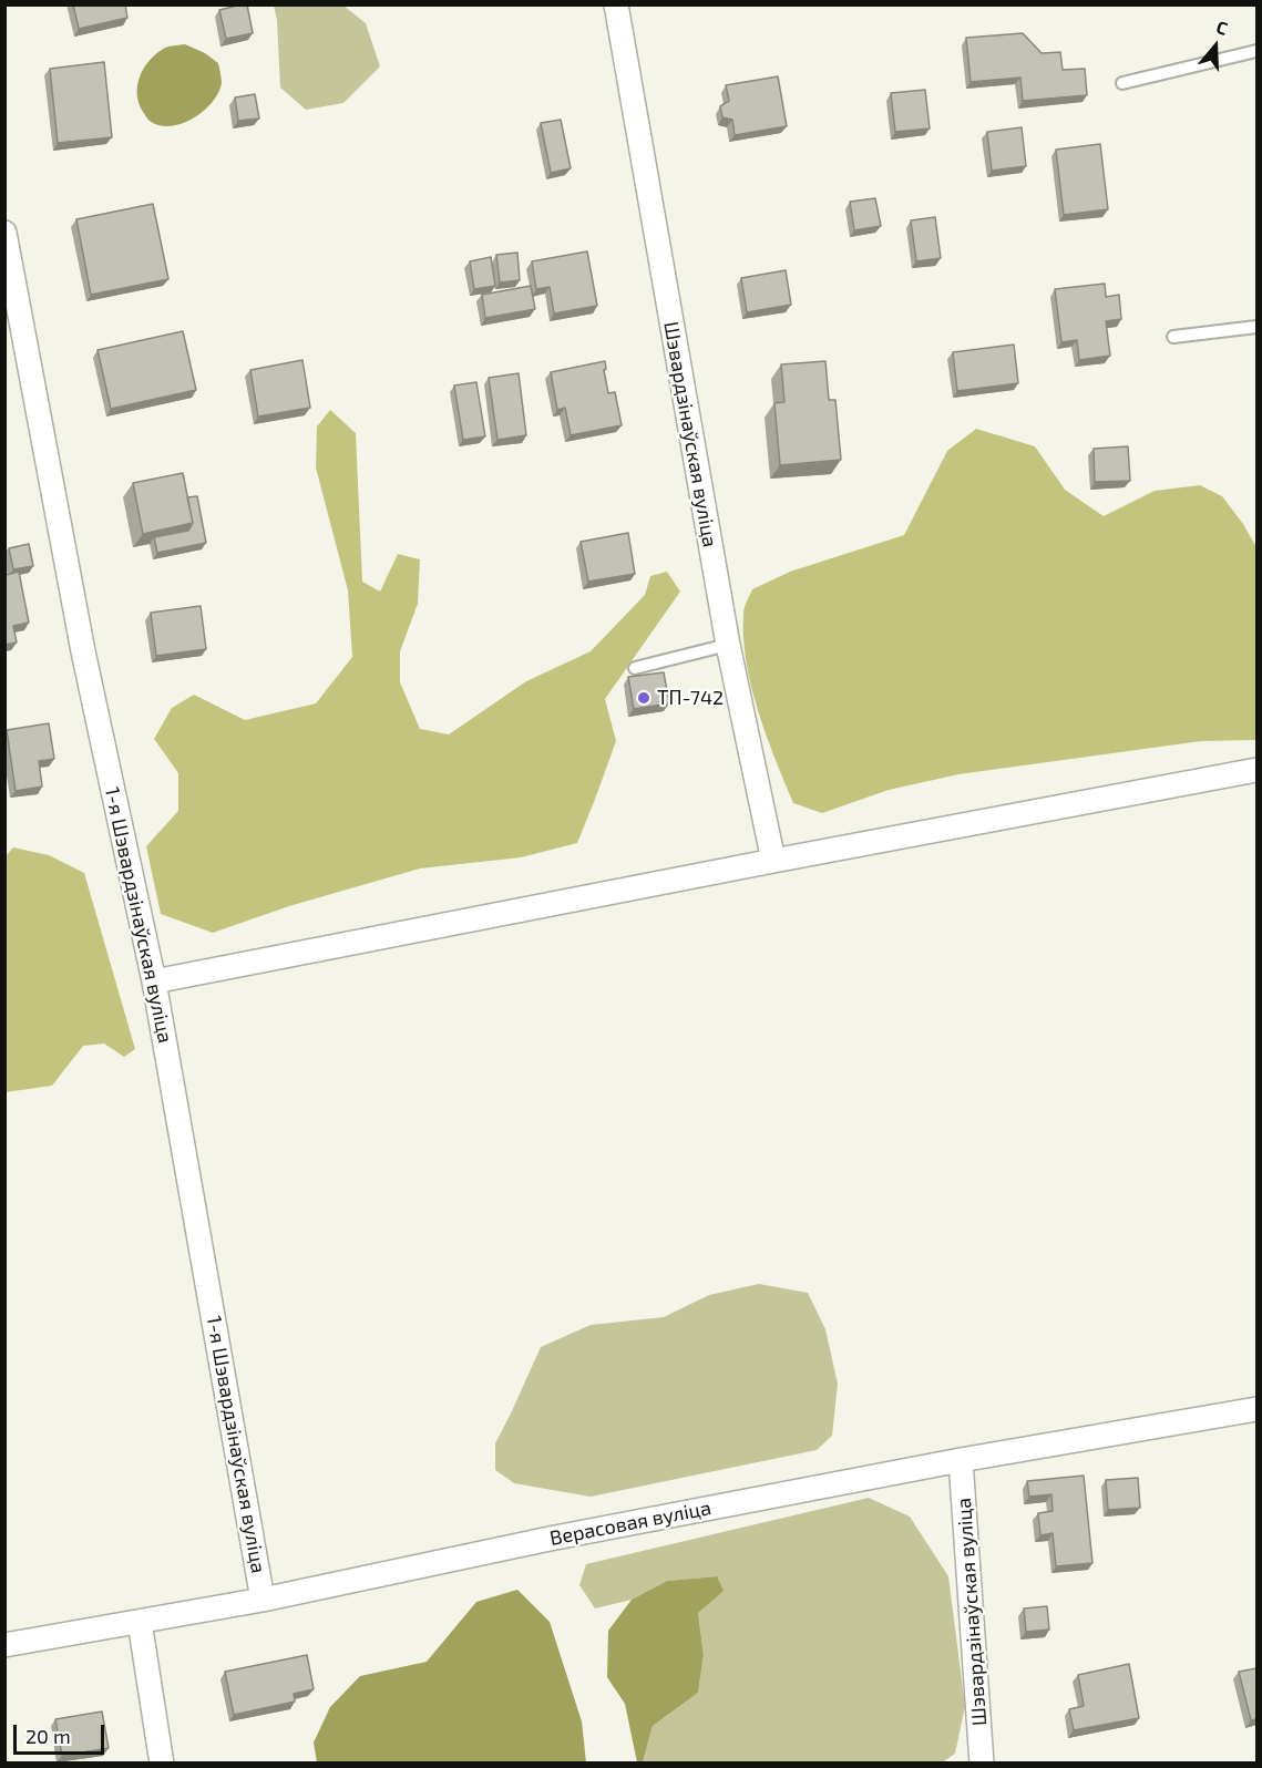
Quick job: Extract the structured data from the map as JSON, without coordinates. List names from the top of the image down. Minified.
{"streets":{"street":["Шэвардзінаўская вуліца","1-я Шэвардзінаўская вуліца","Верасовая вуліца"]},"crossings":[["Шэвардзінаўская вуліца","Верасовая вуліца"],["1-я Шэвардзінаўская вуліца","Верасовая вуліца"]],"places":["ТП-742"],"scale_bar":"20 m","north":"top"}
